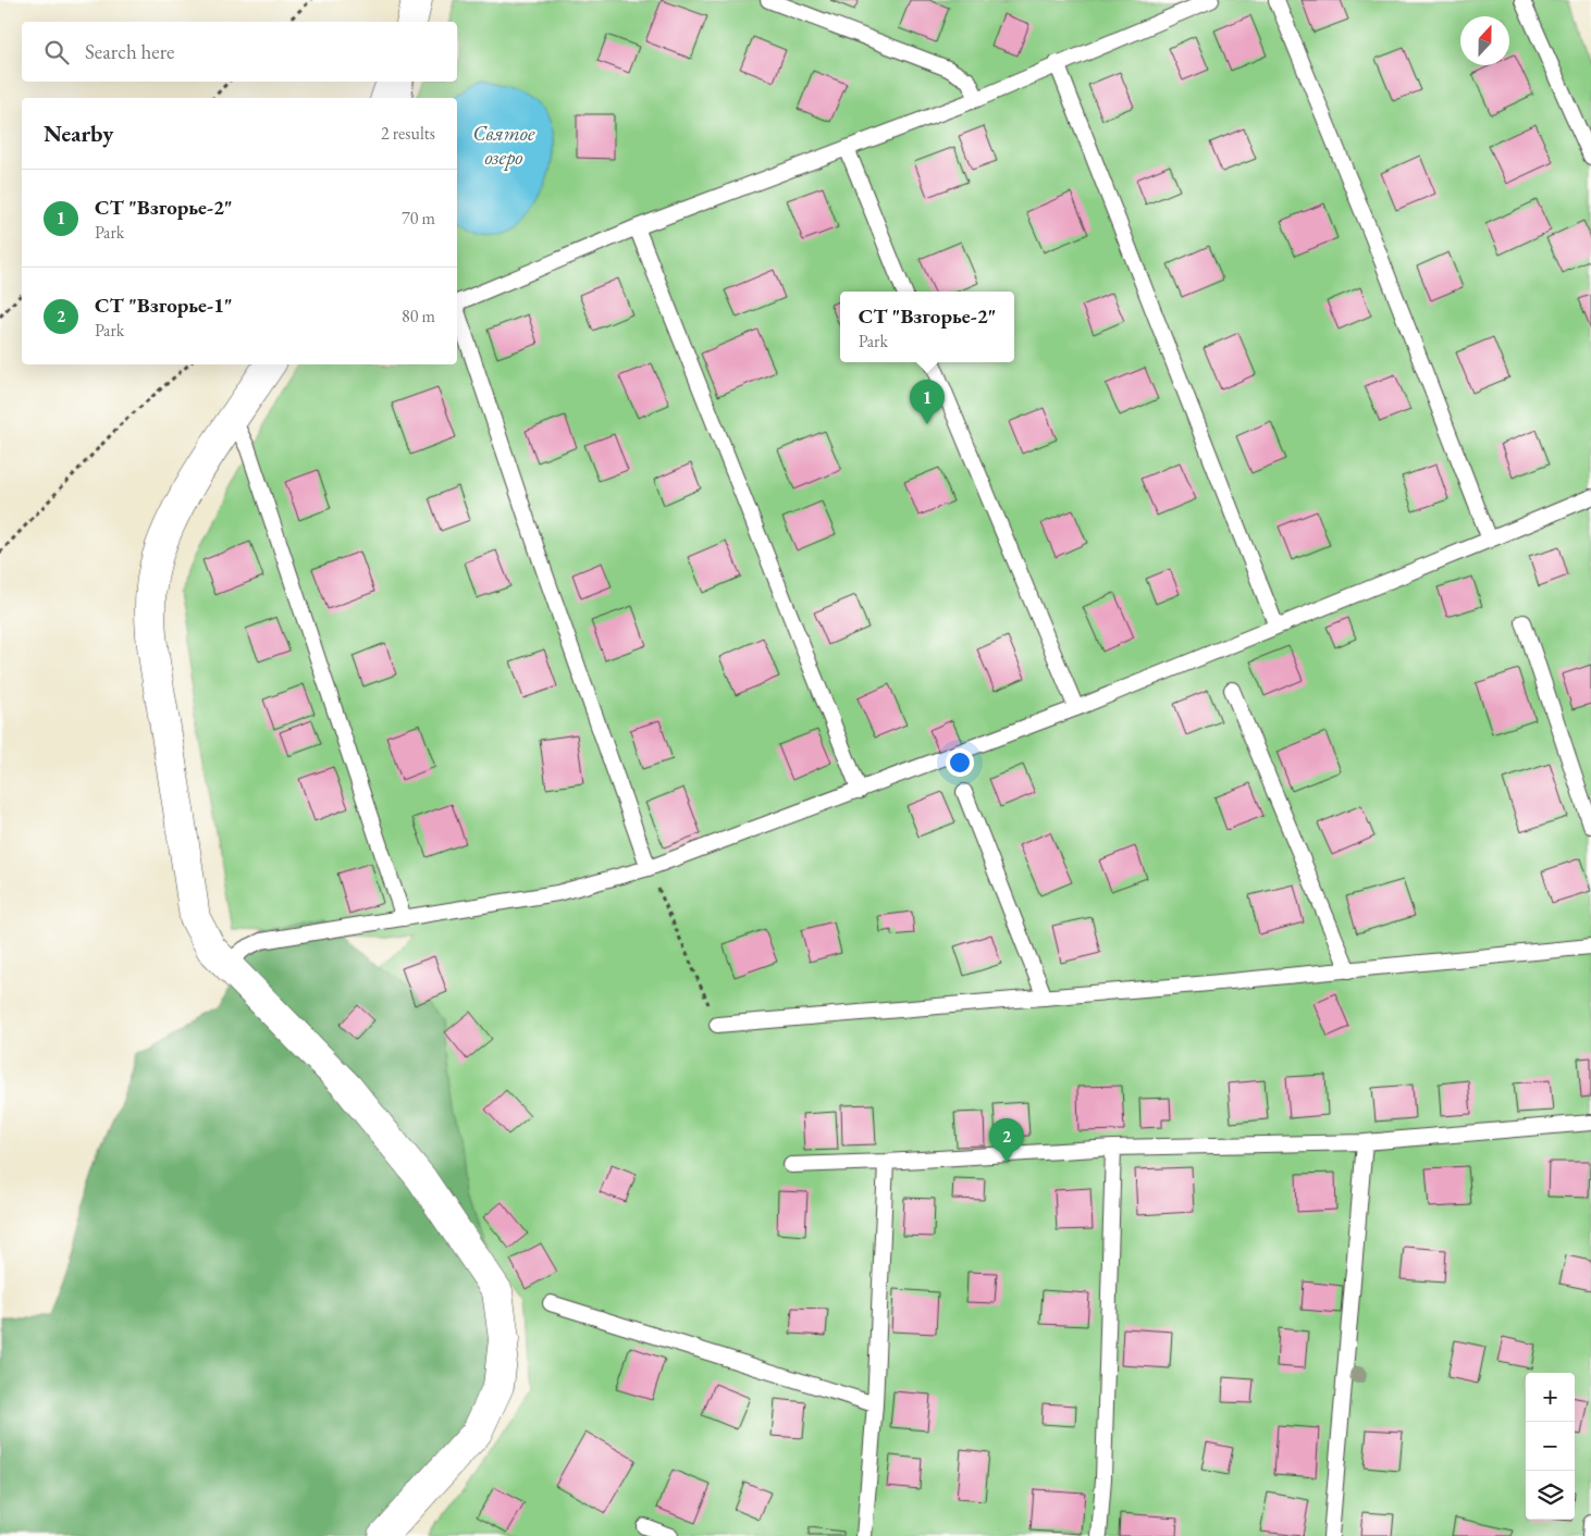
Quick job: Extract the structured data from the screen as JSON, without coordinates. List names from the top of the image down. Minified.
{"water":["Святое озеро"],"north":"top","page":{"search":"Search here","heading":["Nearby","2 results"],"list":[{"mark":"1","name":"СТ \"Взгорье-2\"","note":"Park","value":"70 m"},{"mark":"2","name":"СТ \"Взгорье-1\"","note":"Park","value":"80 m"}],"popup":["СТ \"Взгорье-2\"","Park"],"pins":["1","2"],"map_buttons":["+","−"]}}
